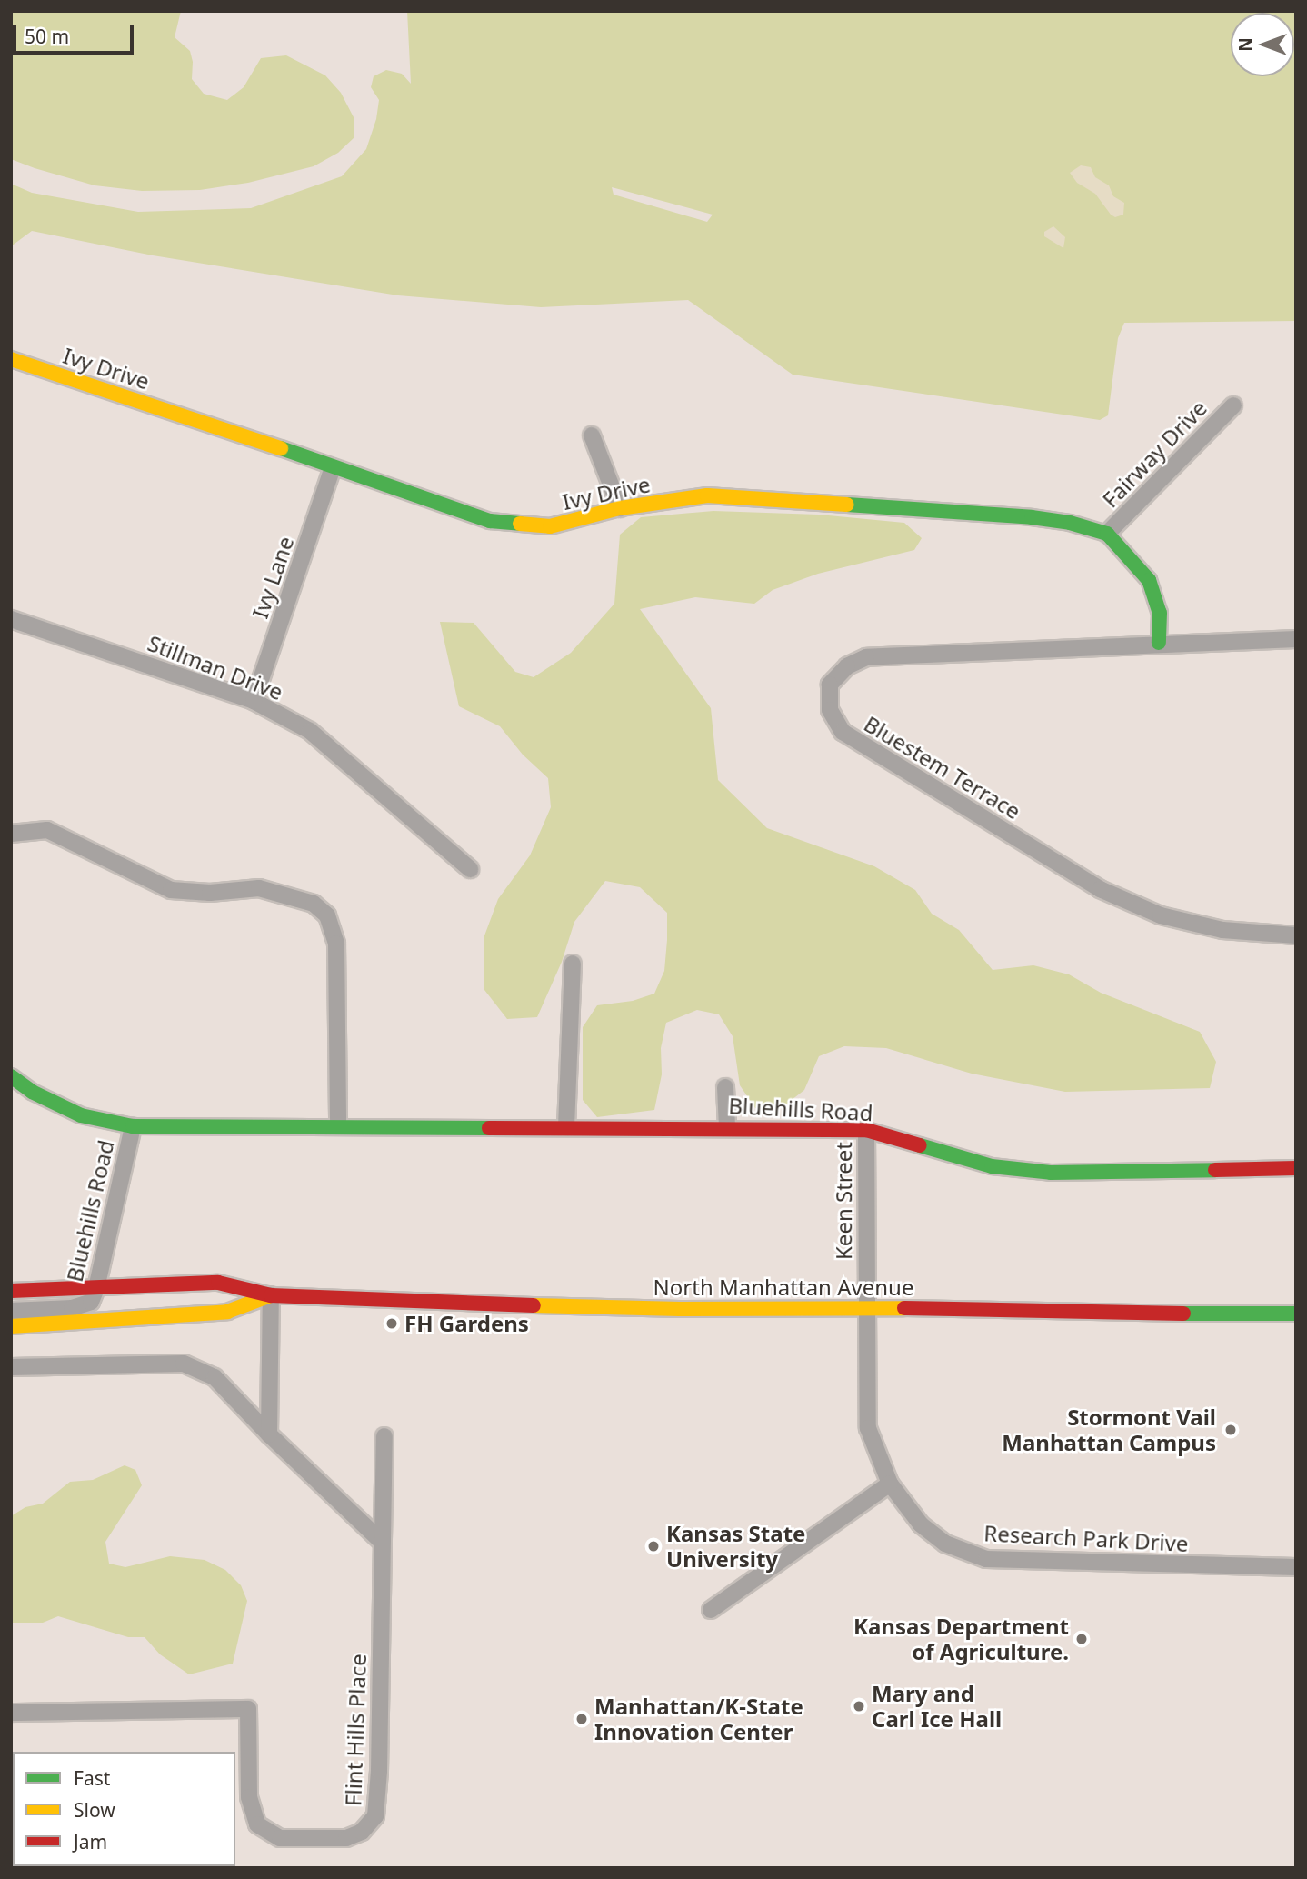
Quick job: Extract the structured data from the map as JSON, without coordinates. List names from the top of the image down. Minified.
{"streets":{"street":["Ivy Drive","Fairway Drive","Ivy Lane","Stillman Drive","Bluestem Terrace","Bluehills Road","Keen Street","North Manhattan Avenue","Research Park Drive","Flint Hills Place"]},"crossings":[["Ivy Drive","Fairway Drive"],["Ivy Drive","Ivy Lane"],["Ivy Lane","Stillman Drive"],["Bluehills Road","Keen Street"],["Bluehills Road","North Manhattan Avenue"],["Keen Street","North Manhattan Avenue"],["Keen Street","Research Park Drive"],["North Manhattan Avenue","Research Park Drive"]],"places":["FH Gardens","Stormont Vail Manhattan Campus","Kansas State University","Kansas Department of Agriculture.","Mary and Carl Ice Hall","Manhattan/K-State Innovation Center"],"legend":["Fast","Slow","Jam"],"scale_bar":"50 m","north":"left"}
